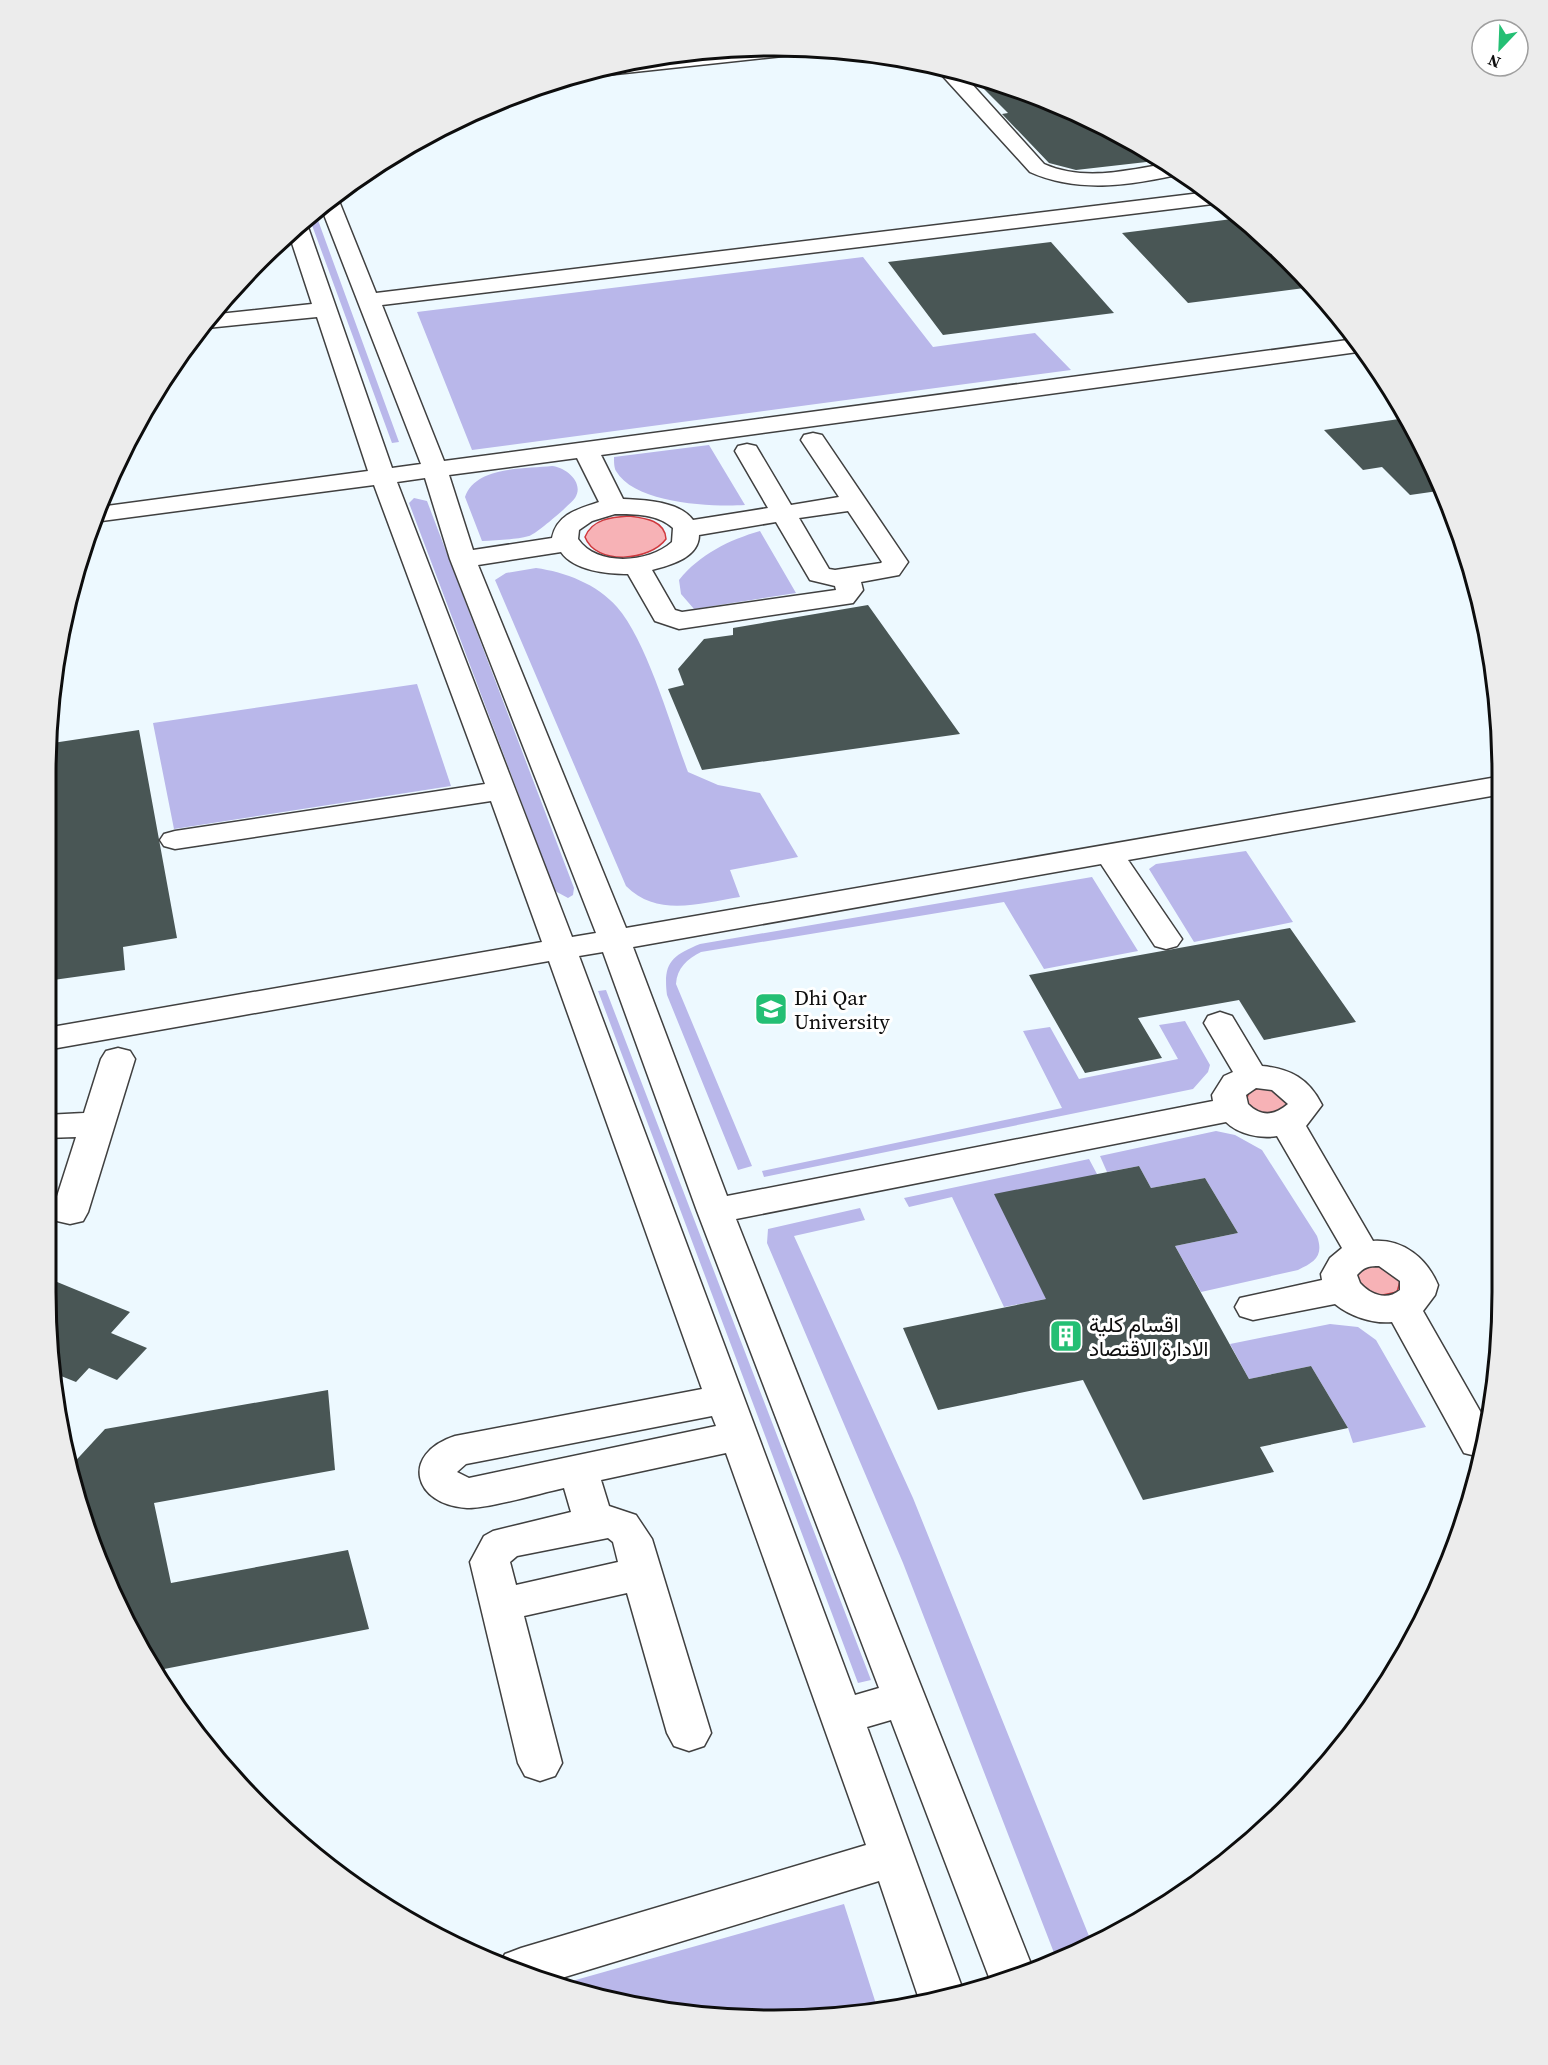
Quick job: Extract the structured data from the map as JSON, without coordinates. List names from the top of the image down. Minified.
{"places":{"school or university":["Dhi Qar University"],"building":["اقسام كلية الادارة الاقتصاد"]},"north":"bottom left"}
